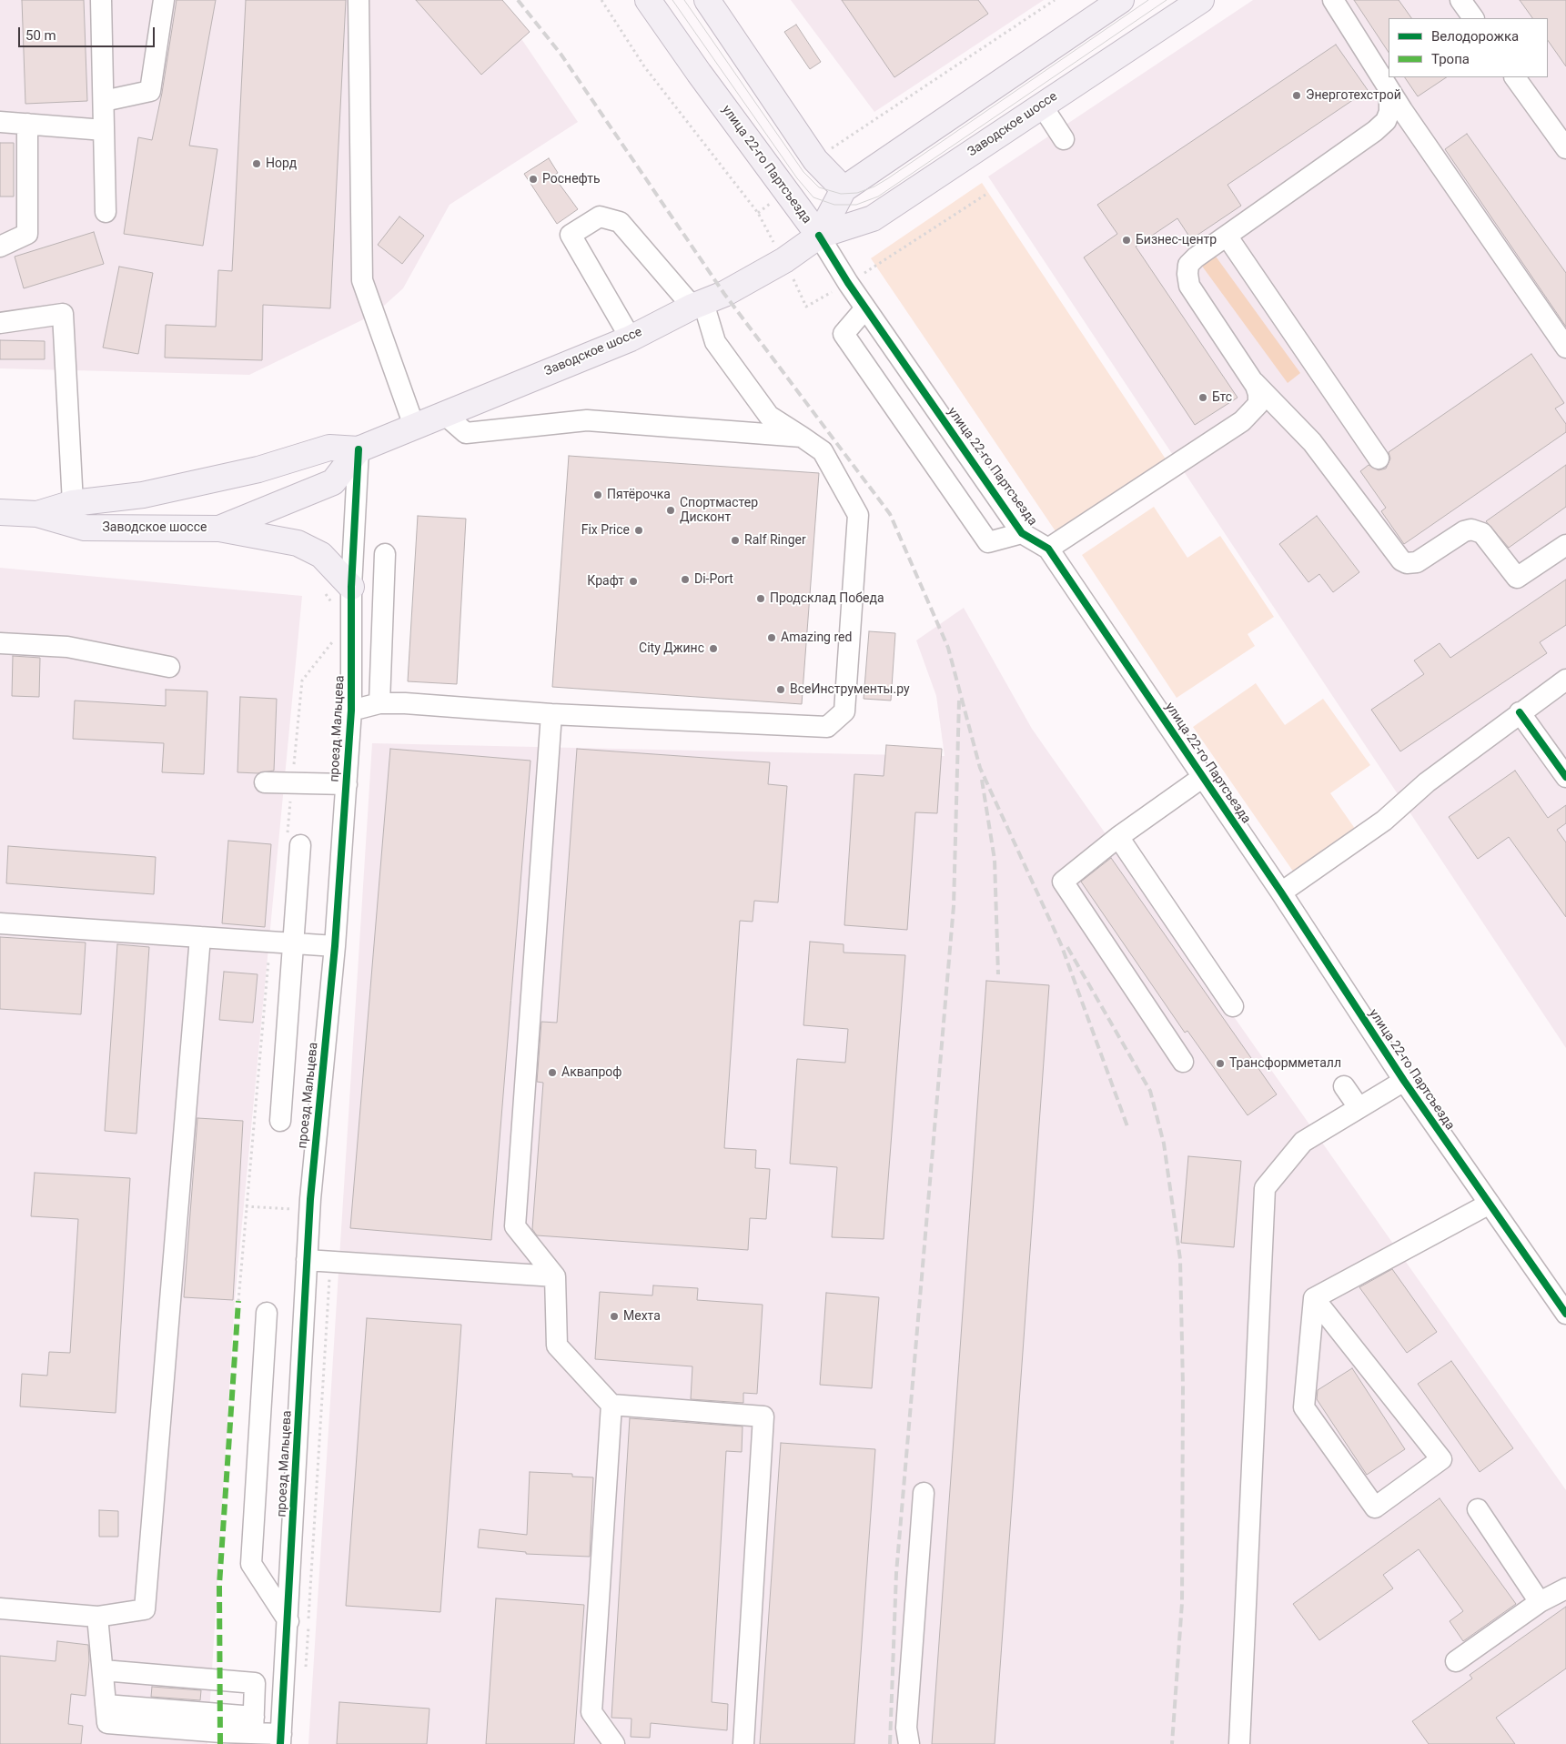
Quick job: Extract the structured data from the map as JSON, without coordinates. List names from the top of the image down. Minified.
{"streets":{"main road":["Заводское шоссе","улица 22-го Партсъезда"],"street":["проезд Мальцева"]},"crossings":[["Заводское шоссе","улица 22-го Партсъезда"],["Заводское шоссе","проезд Мальцева"]],"places":["Энерготехстрой","Норд","Роснефть","Бизнес-центр","Бтс","Пятёрочка","Спортмастер Дисконт","Fix Price","Ralf Ringer","Di-Port","Крафт","Продсклад Победа","Amazing red","City Джинс","ВсеИнструменты.ру","Трансформметалл","Аквапроф","Мехта"],"legend":["Велодорожка","Тропа"],"scale_bar":"50 m"}
